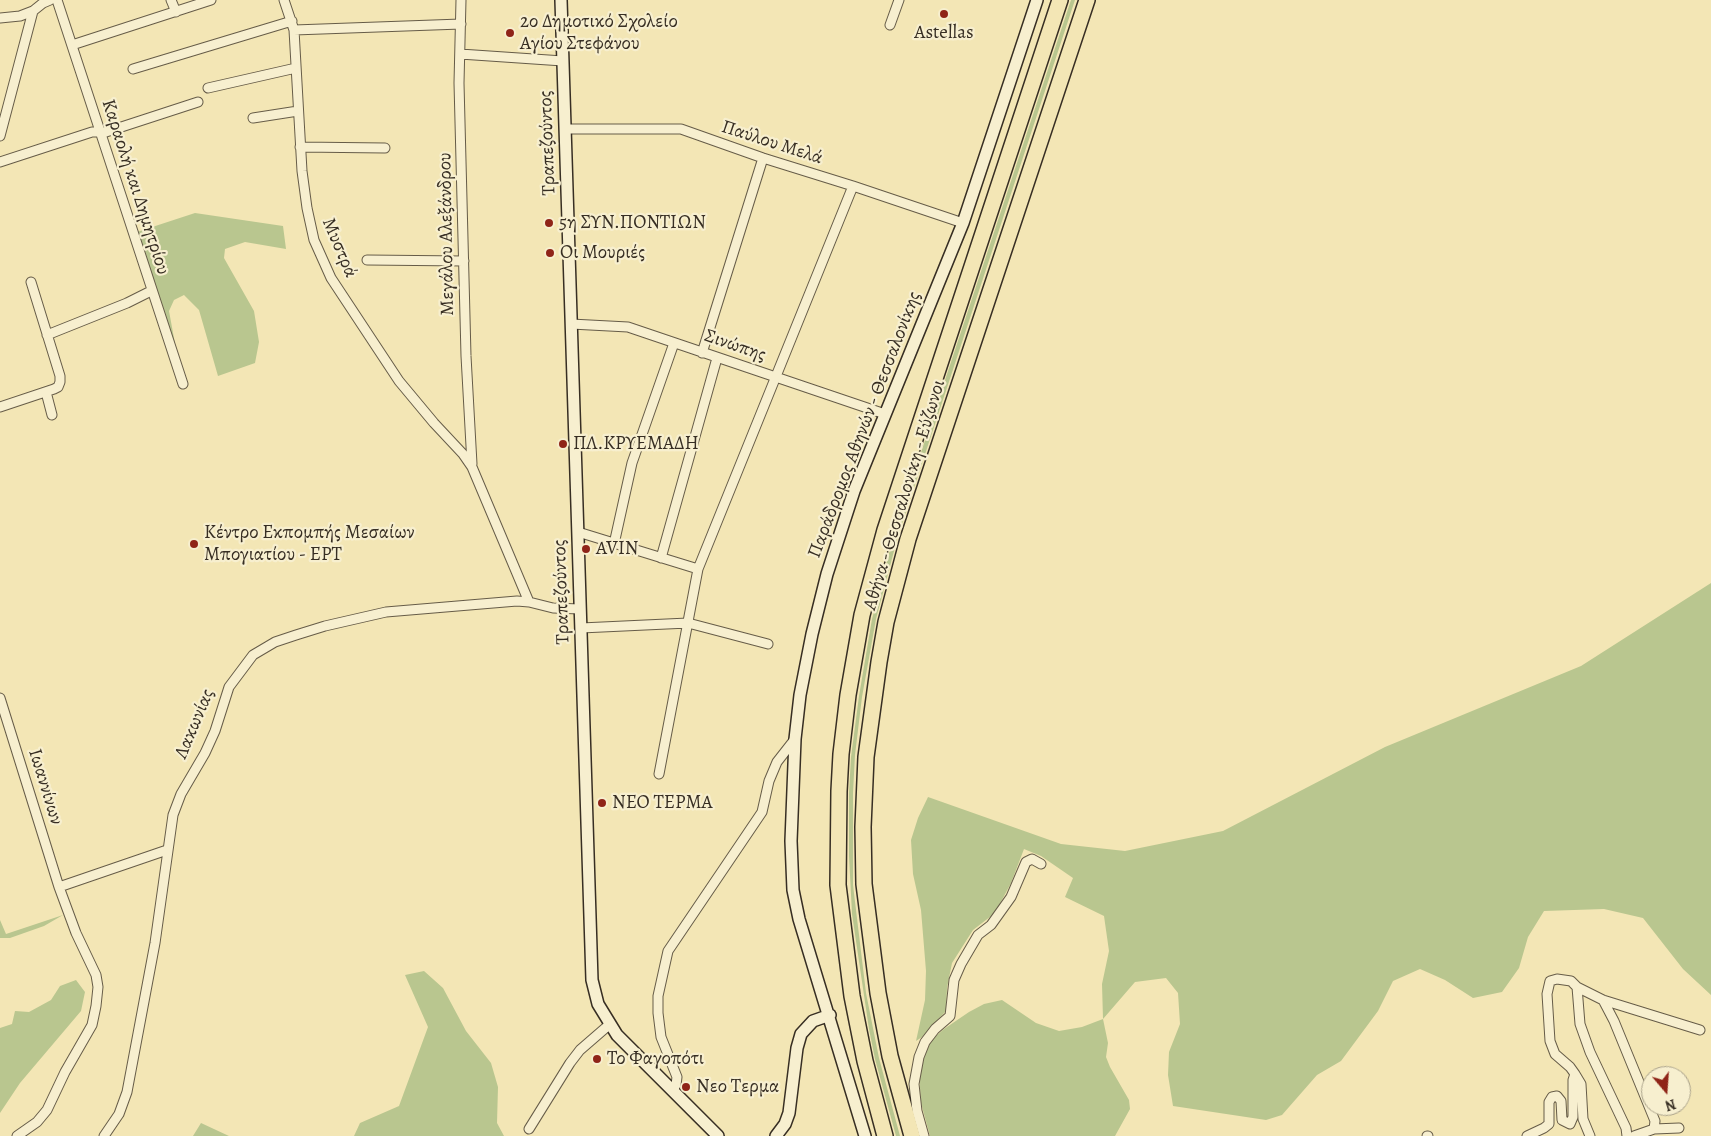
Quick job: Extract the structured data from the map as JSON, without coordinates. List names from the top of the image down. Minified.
{"streets":{"highway":["Αθήνα - Θεσσαλονίκη - Εύζωνοι"],"main road":["Τραπεζούντος","Παράδρομος Αθηνών - Θεσσαλονίκης"],"street":["Παύλου Μελά","Καραολή και Δημητρίου","Μεγάλου Αλεξάνδρου","Μυστρά","Σινώπης","Λακωνίας","Ιωαννίνων"]},"crossings":[["Τραπεζούντος","Παύλου Μελά"],["Τραπεζούντος","Σινώπης"],["Τραπεζούντος","Λακωνίας"],["Παύλου Μελά","Παράδρομος Αθηνών - Θεσσαλονίκης"],["Μεγάλου Αλεξάνδρου","Μυστρά"],["Σινώπης","Παράδρομος Αθηνών - Θεσσαλονίκης"]],"places":["Astellas","2ο Δημοτικό Σχολείο Αγίου Στεφάνου","5η ΣΥΝ.ΠΟΝΤΙΩΝ","Οι Μουριές","ΠΛ.ΚΡΥΕΜΑΔΗ","Κέντρο Εκπομπής Μεσαίων Μπογιατίου - ΕΡΤ","AVIN","ΝΕΟ ΤΕΡΜΑ","Το Φαγοπότι","Νεο Τερμα"],"north":"bottom"}
